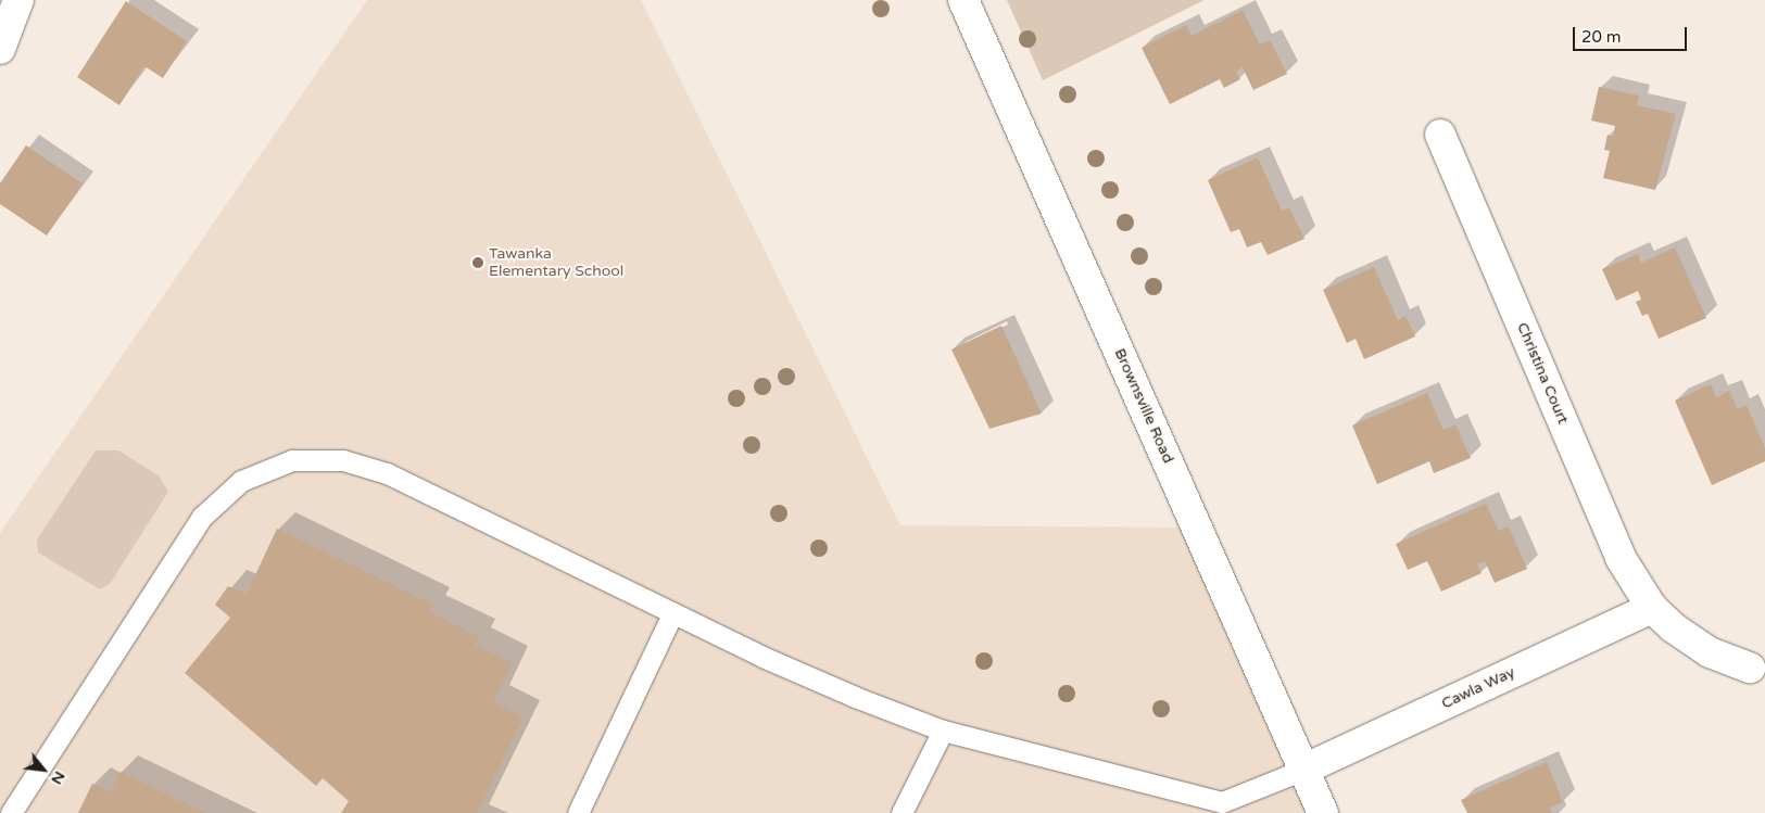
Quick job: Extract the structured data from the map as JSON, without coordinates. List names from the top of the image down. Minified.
{"streets":{"street":["Christina Court","Brownsville Road","Cawla Way"]},"crossings":[["Christina Court","Cawla Way"],["Brownsville Road","Cawla Way"]],"places":["Tawanka Elementary School"],"scale_bar":"20 m","north":"bottom right"}
